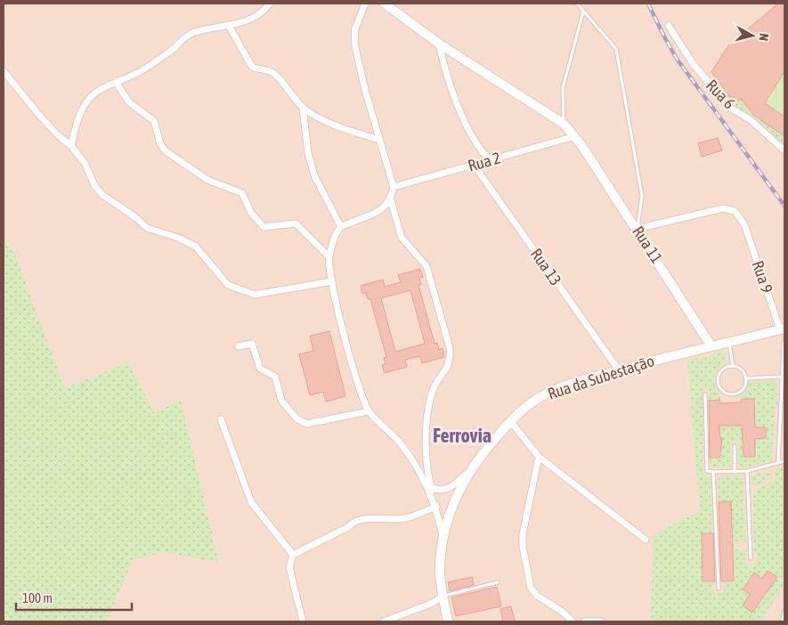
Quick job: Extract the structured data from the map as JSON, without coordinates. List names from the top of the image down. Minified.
{"streets":{"street":["Rua 6","Rua 2","Rua 11","Rua 13","Rua 9","Rua da Subestação"]},"crossings":[["Rua 2","Rua 11"],["Rua 2","Rua 13"],["Rua 11","Rua 9"],["Rua 11","Rua da Subestação"],["Rua 13","Rua da Subestação"],["Rua 9","Rua da Subestação"]],"districts":["Ferrovia"],"scale_bar":"100 m","north":"right"}
